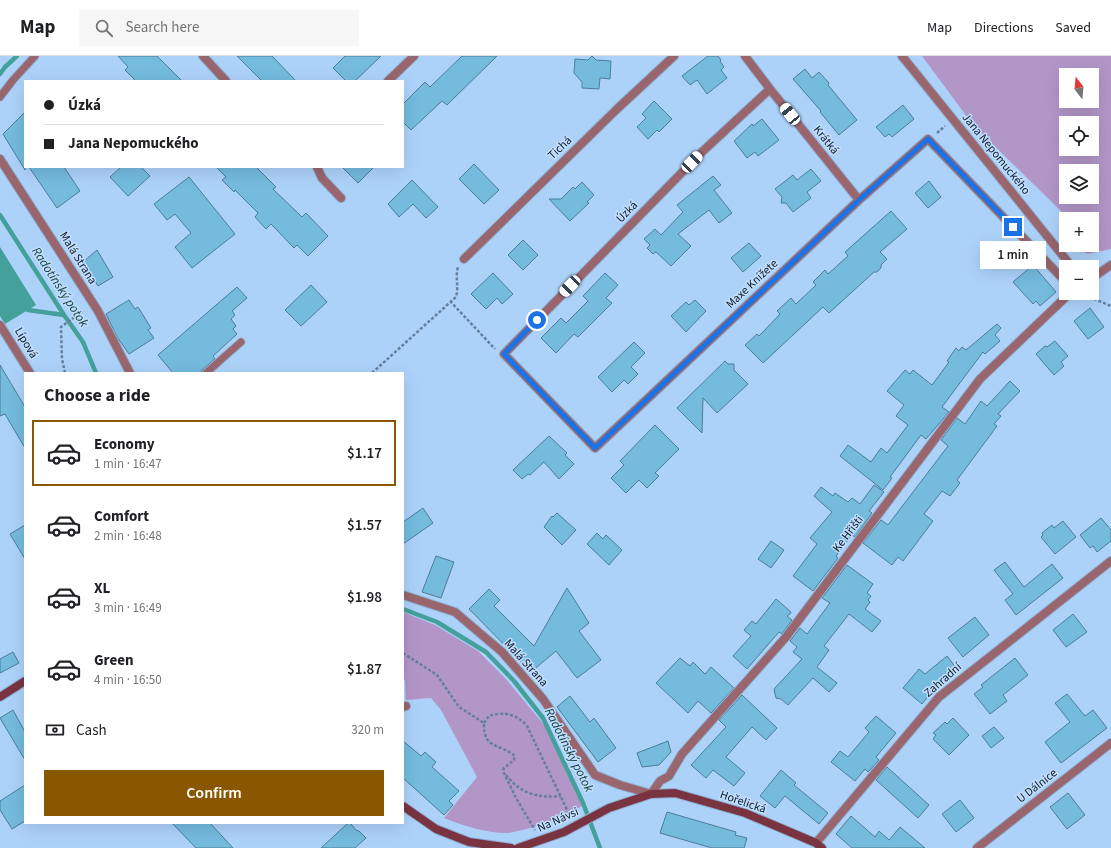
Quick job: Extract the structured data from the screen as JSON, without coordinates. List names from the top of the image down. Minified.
{"streets":{"main road":["Hořelická","Na Návsi"],"street":["Krátká","Tichá","Jana Nepomuckého","Úzká","Malá Strana","Maxe Knížete","Lípová","Ke Hřišti","Zahradní","U Dálnice"]},"crossings":[["Krátká","Úzká"],["Krátká","Maxe Knížete"],["Úzká","Maxe Knížete"],["Malá Strana","Ke Hřišti"],["Malá Strana","Hořelická"],["Malá Strana","Na Návsi"],["Ke Hřišti","Hořelická"],["Ke Hřišti","Na Návsi"],["Zahradní","Hořelická"],["Hořelická","Na Návsi"]],"water":["Radotínský potok"],"north":"top","page":{"header":"Map","search":"Search here","nav":["Map","Directions","Saved"],"map_buttons":["+","−"],"banner":["Úzká","Jana Nepomuckého"],"bubble":"1 min","heading":"Choose a ride","list":[{"name":"Economy","note":"1 min · 16:47","value":"$1.17"},{"name":"Comfort","note":"2 min · 16:48","value":"$1.57"},{"name":"XL","note":"3 min · 16:49","value":"$1.98"},{"name":"Green","note":"4 min · 16:50","value":"$1.87"}],"pay":["Cash","320 m"],"buttons":"Confirm"}}
